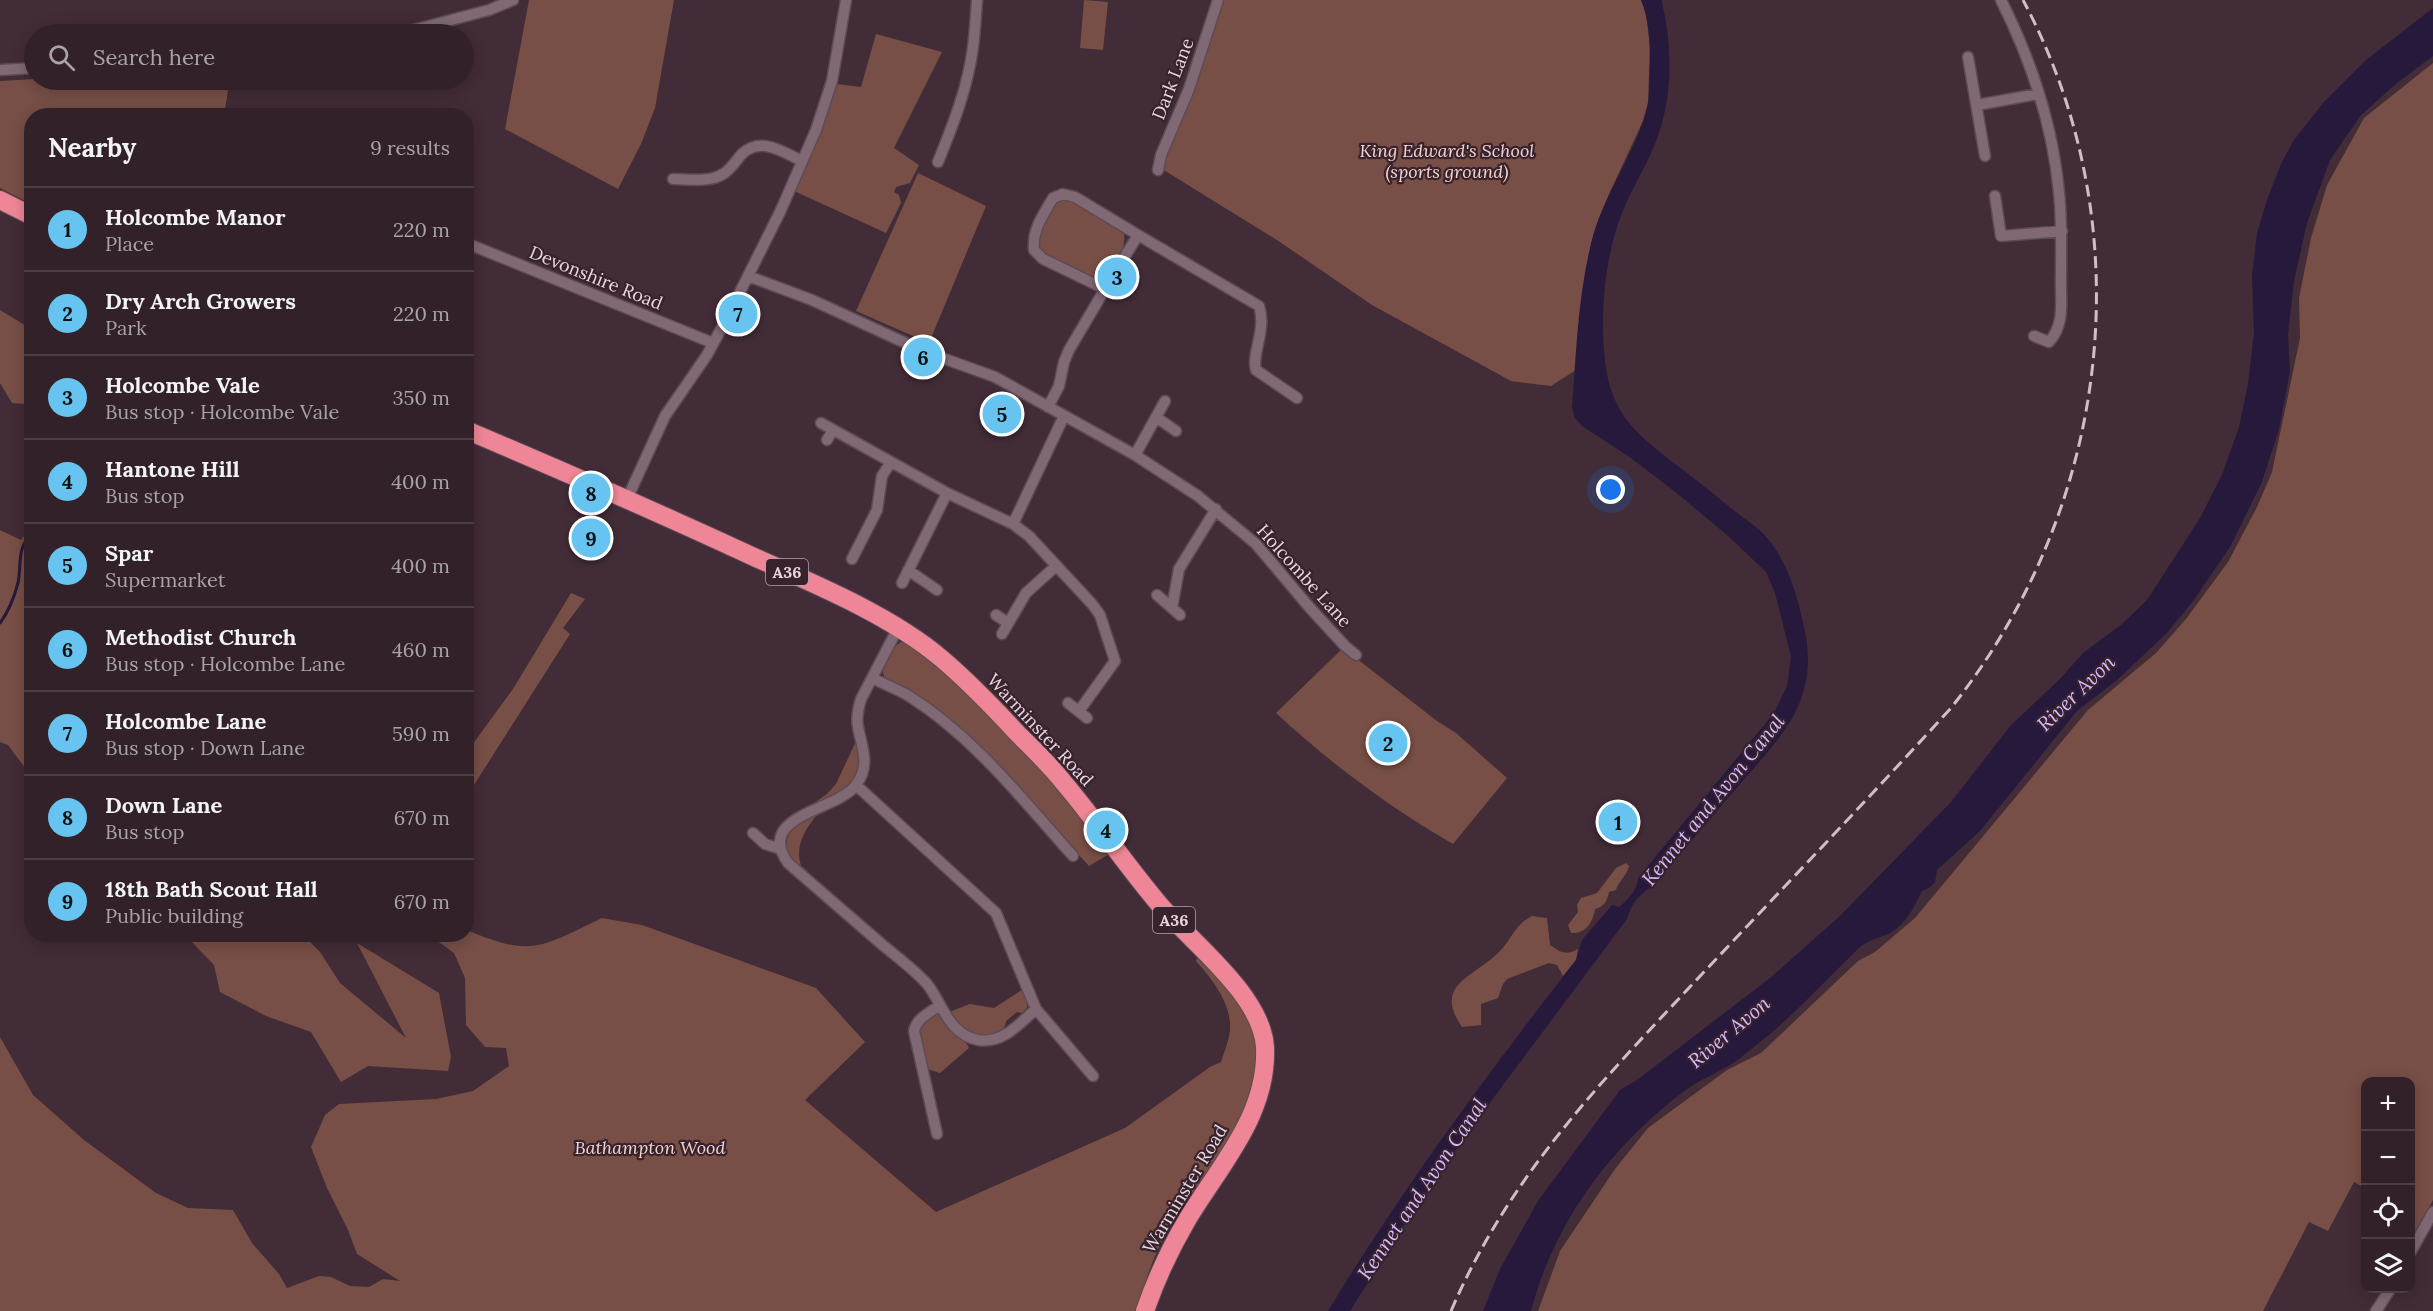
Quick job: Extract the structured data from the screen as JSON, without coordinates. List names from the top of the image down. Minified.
{"streets":{"highway":["A36","Warminster Road"],"street":["Dark Lane","Devonshire Road","Holcombe Lane"]},"water":["River Avon","Kennet and Avon Canal"],"parks":["King Edward's School (sports ground)","Bathampton Wood"],"page":{"search":"Search here","heading":["Nearby","9 results"],"list":[{"mark":"1","name":"Holcombe Manor","note":"Place","value":"220 m"},{"mark":"2","name":"Dry Arch Growers","note":"Park","value":"220 m"},{"mark":"3","name":"Holcombe Vale","note":"Bus stop · Holcombe Vale","value":"350 m"},{"mark":"4","name":"Hantone Hill","note":"Bus stop","value":"400 m"},{"mark":"5","name":"Spar","note":"Supermarket","value":"400 m"},{"mark":"6","name":"Methodist Church","note":"Bus stop · Holcombe Lane","value":"460 m"},{"mark":"7","name":"Holcombe Lane","note":"Bus stop · Down Lane","value":"590 m"},{"mark":"8","name":"Down Lane","note":"Bus stop","value":"670 m"},{"mark":"9","name":"18th Bath Scout Hall","note":"Public building","value":"670 m"}],"pins":["3","7","6","5","8","9","2","1","4"],"map_buttons":["+","−"]}}
